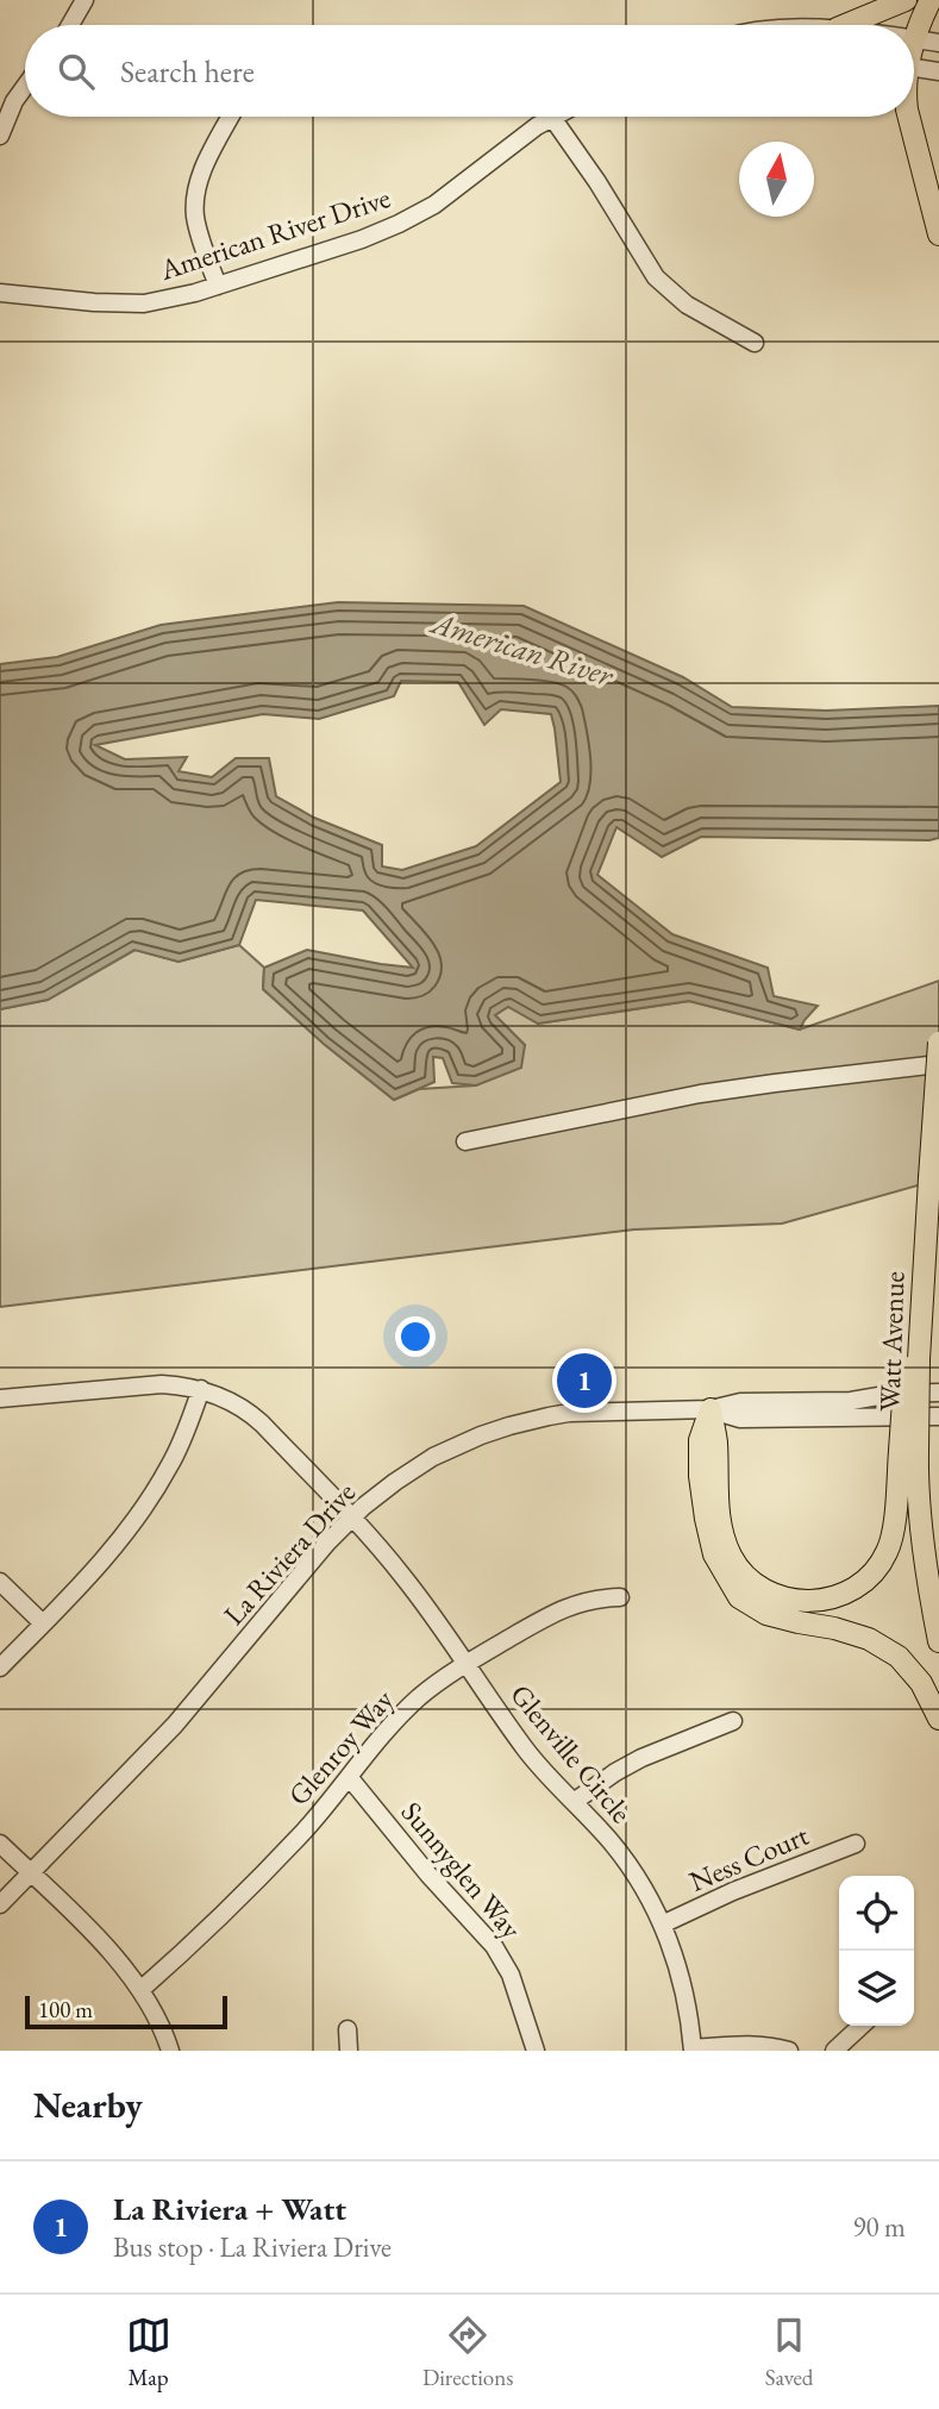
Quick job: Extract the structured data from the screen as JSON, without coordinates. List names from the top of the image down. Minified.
{"streets":{"main road":["Watt Avenue"],"street":["American River Drive","La Riviera Drive","Glenroy Way","Glenville Circle","Ness Court","Sunnyglen Way"]},"crossings":[["La Riviera Drive","Glenville Circle"],["Glenroy Way","Glenville Circle"],["Glenroy Way","Sunnyglen Way"],["Glenville Circle","Ness Court"]],"water":["American River"],"scale_bar":"100 m","north":"top","page":{"search":"Search here","pins":"1","scale":"100 m","heading":"Nearby","list":[{"mark":"1","name":"La Riviera + Watt","note":"Bus stop · La Riviera Drive","value":"90 m"}],"nav":["Map","Directions","Saved"]}}
